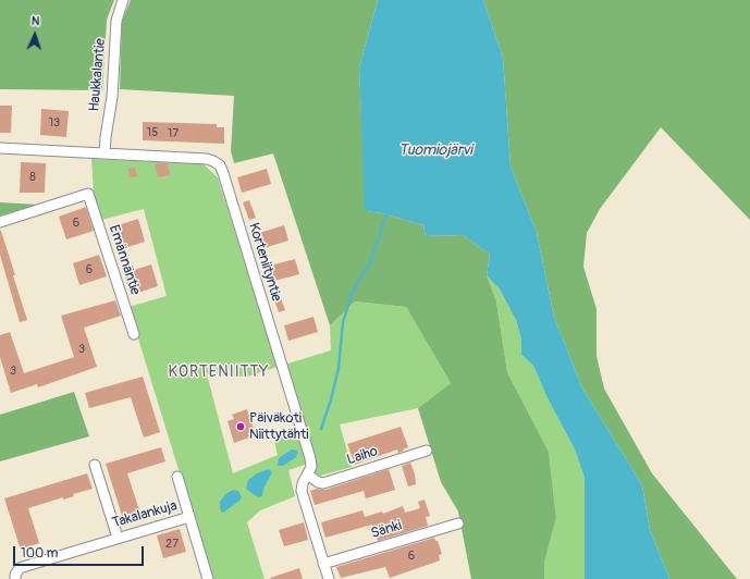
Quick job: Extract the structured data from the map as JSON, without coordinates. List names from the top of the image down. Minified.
{"streets":{"street":["Haukkalantie","Emännäntie","Korteniityntie","Laiho","Takalankuja","Sänki"]},"crossings":[["Haukkalantie","Korteniityntie"],["Korteniityntie","Laiho"],["Korteniityntie","Sänki"]],"districts":["KORTENIITTY"],"water":["Tuomiojärvi"],"places":["Päiväkoti Niittytähti"],"house_numbers":["13","15","17","8","6","6","3","3","27","6"],"scale_bar":"100 m","north":"top"}
